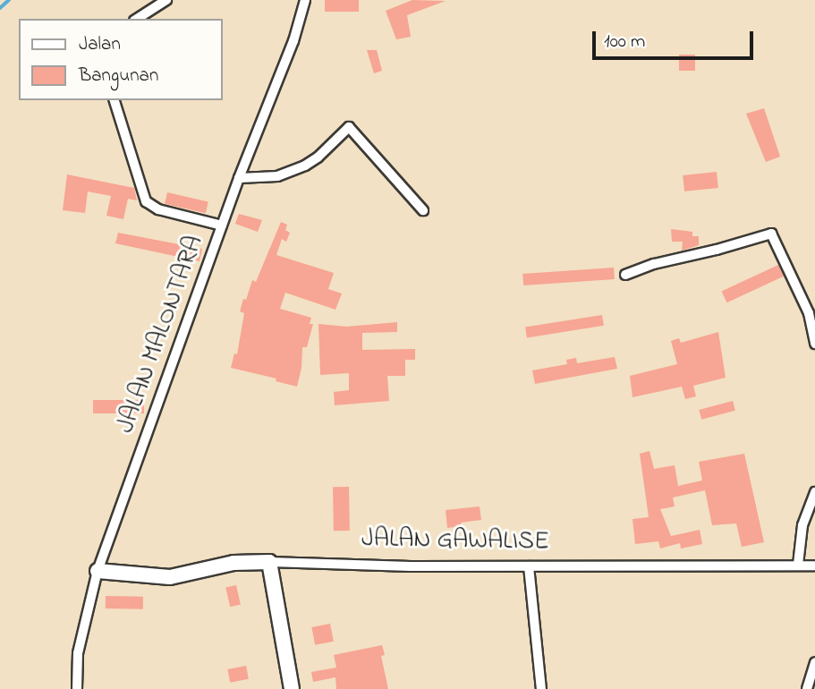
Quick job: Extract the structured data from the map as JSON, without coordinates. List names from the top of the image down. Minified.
{"streets":{"street":["JALAN MALONTARA","JALAN GAWALISE"]},"crossings":[["JALAN MALONTARA","JALAN GAWALISE"]],"legend":["Jalan","Bangunan"],"scale_bar":"100 m"}
